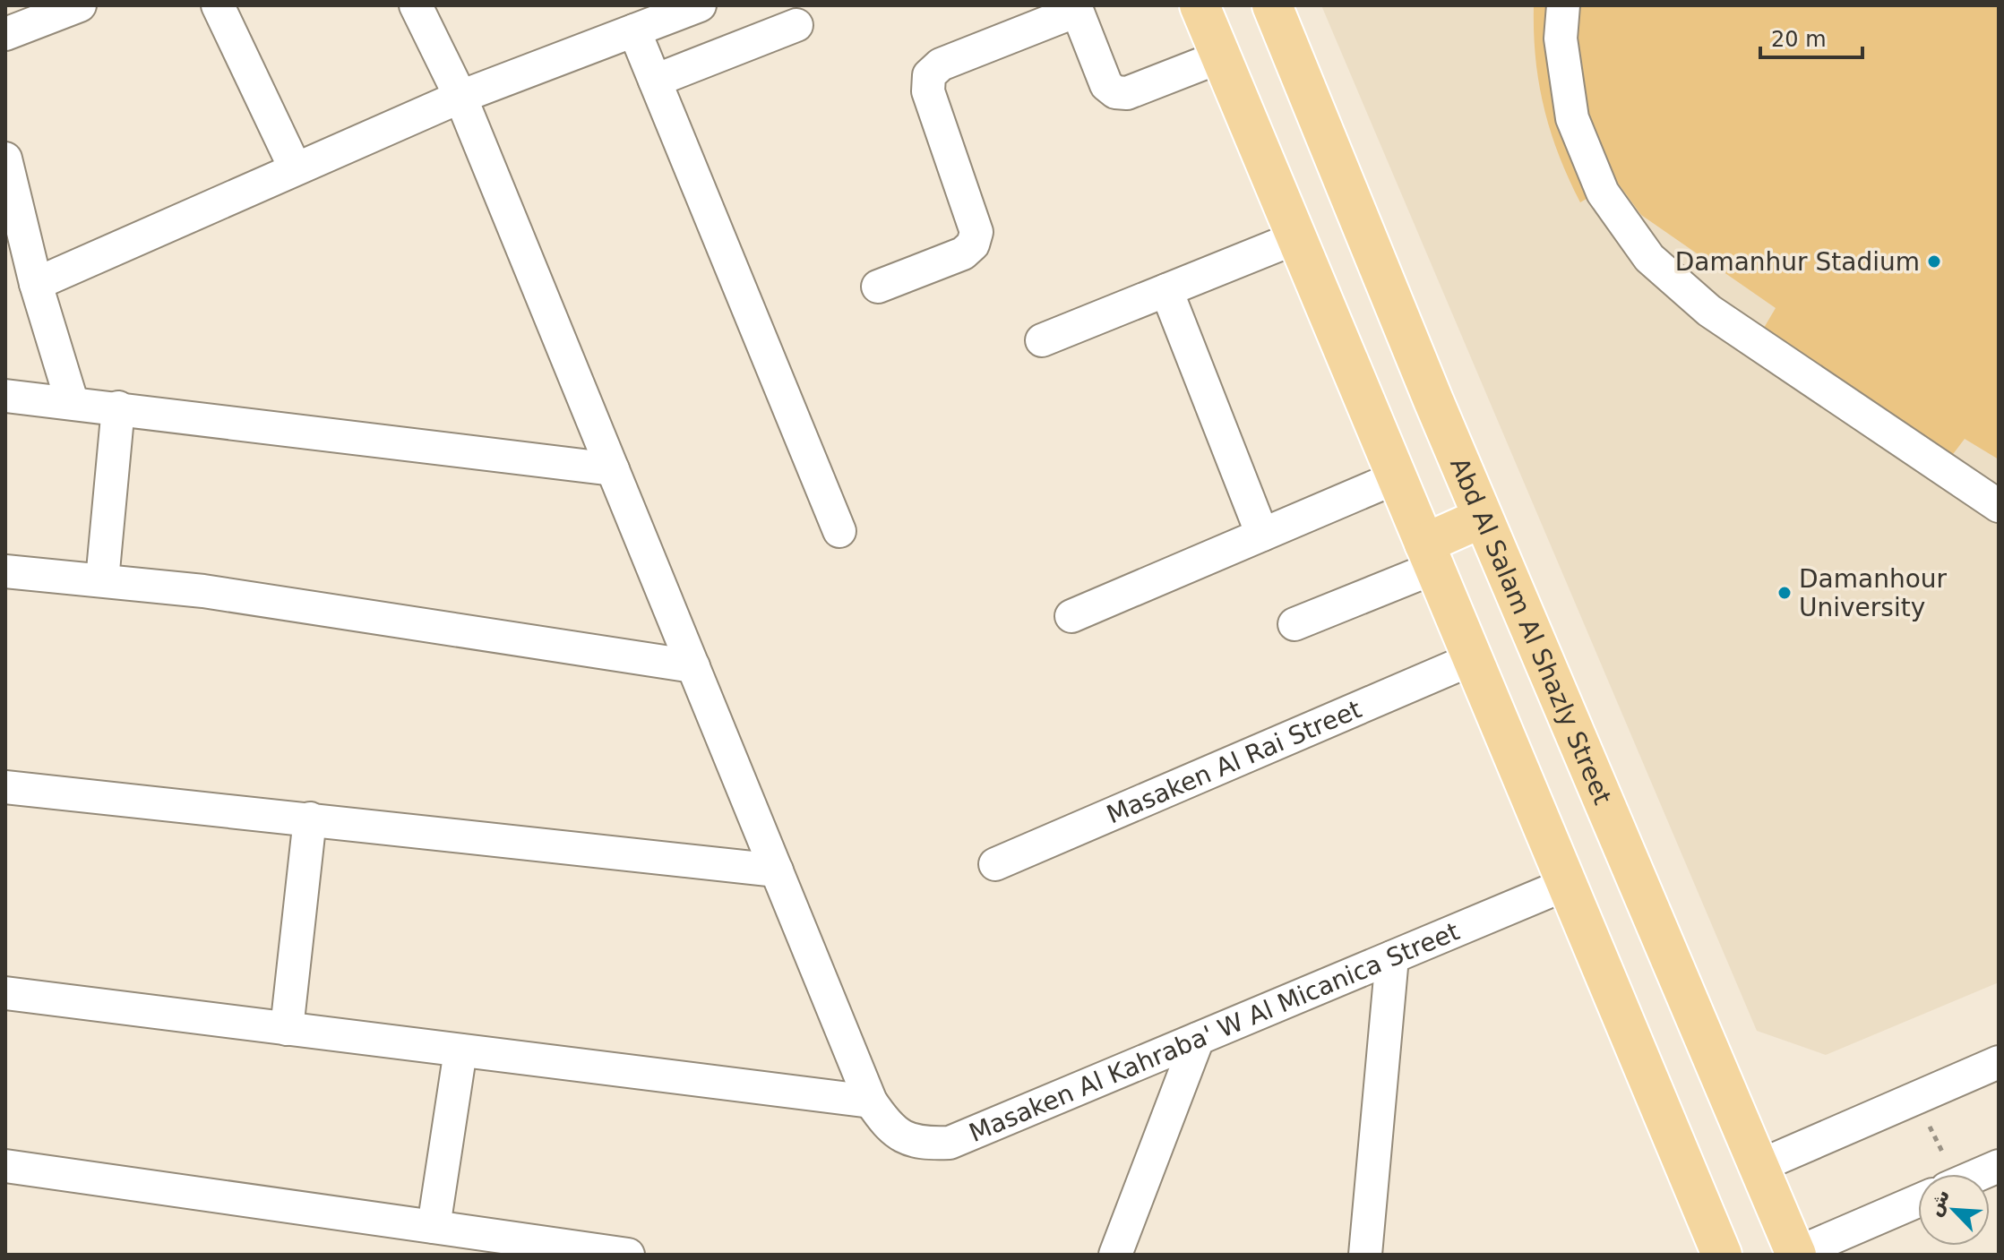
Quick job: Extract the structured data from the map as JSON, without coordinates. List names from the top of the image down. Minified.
{"streets":{"main road":["Abd Al Salam Al Shazly Street"],"street":["Masaken Al Rai Street","Masaken Al Kahraba' W Al Micanica Street"]},"places":["Damanhur Stadium","Damanhour University"],"scale_bar":"20 m","north":"top left"}
